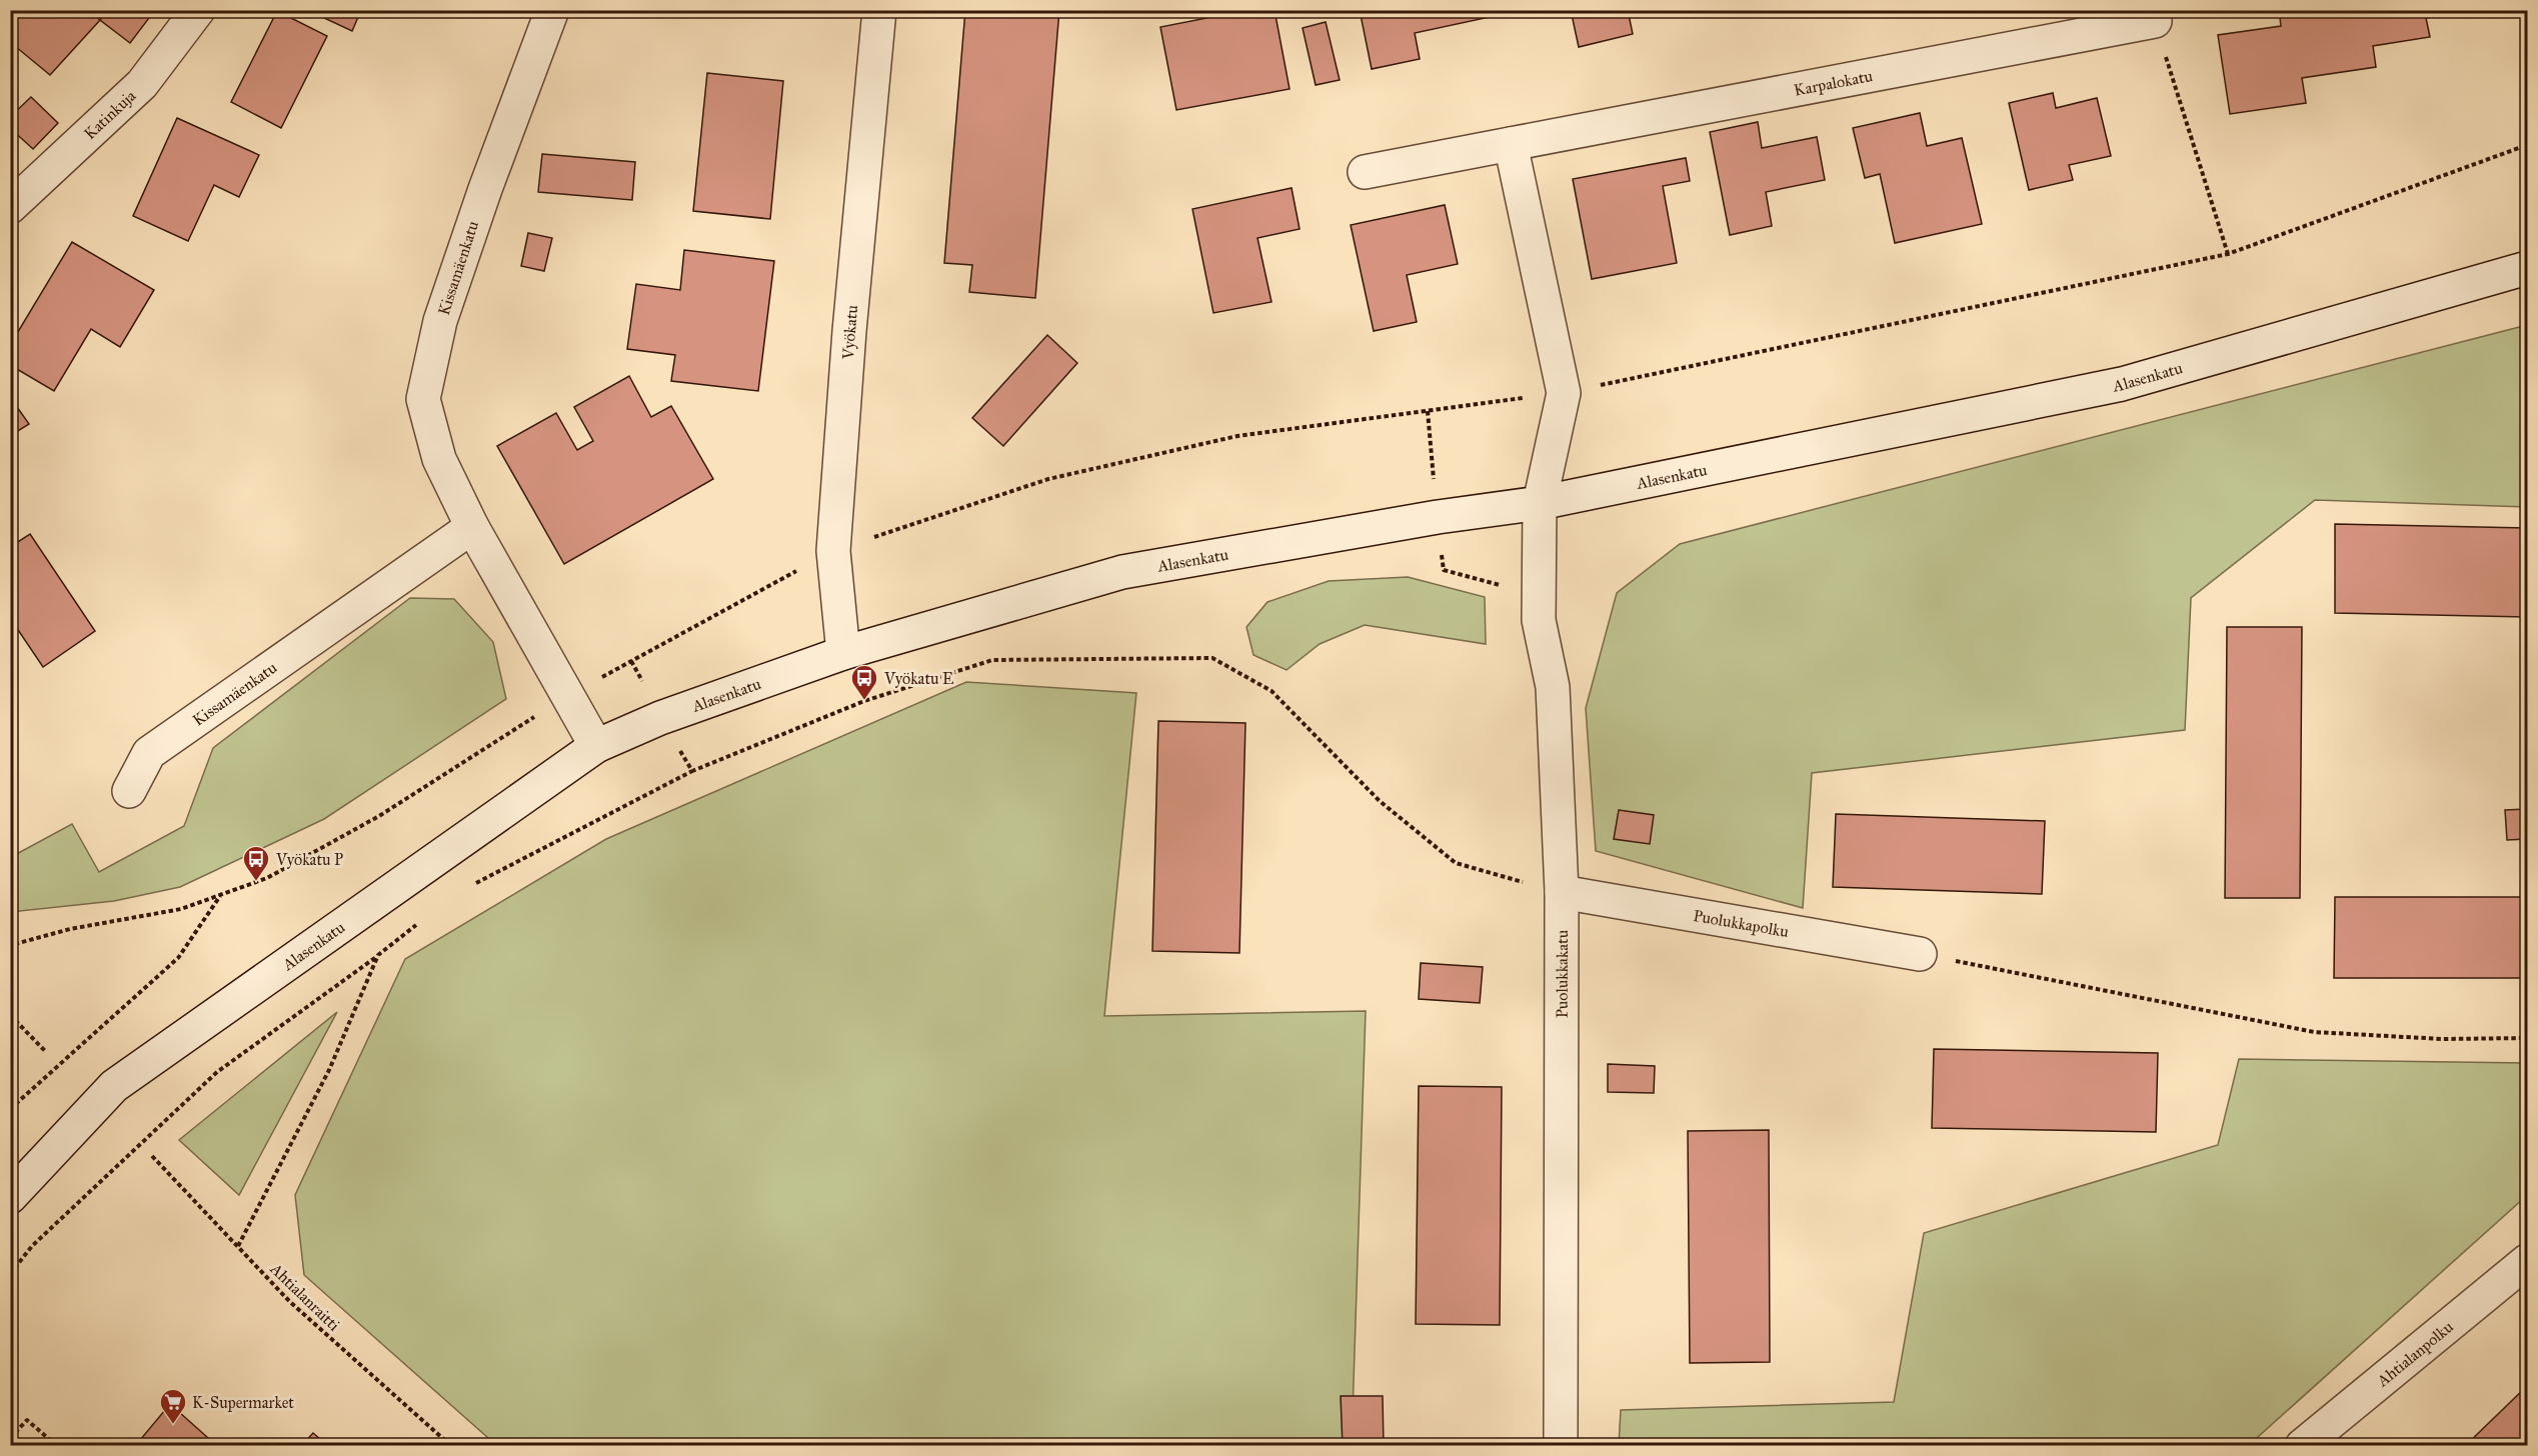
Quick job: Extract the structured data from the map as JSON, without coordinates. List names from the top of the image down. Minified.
{"streets":{"street":["Karpalokatu","Katinkuja","Kissamäenkatu","Vyökatu","Alasenkatu","Puolukkapolku","Puolukkakatu","Ahtialanpolku"],"path":["Ahtialanraitti"]},"crossings":[["Kissamäenkatu","Alasenkatu"],["Vyökatu","Alasenkatu"],["Alasenkatu","Puolukkakatu"],["Puolukkapolku","Puolukkakatu"]],"places":{"bus stop":["Vyökatu E","Vyökatu P"],"supermarket":["K-Supermarket"]}}
